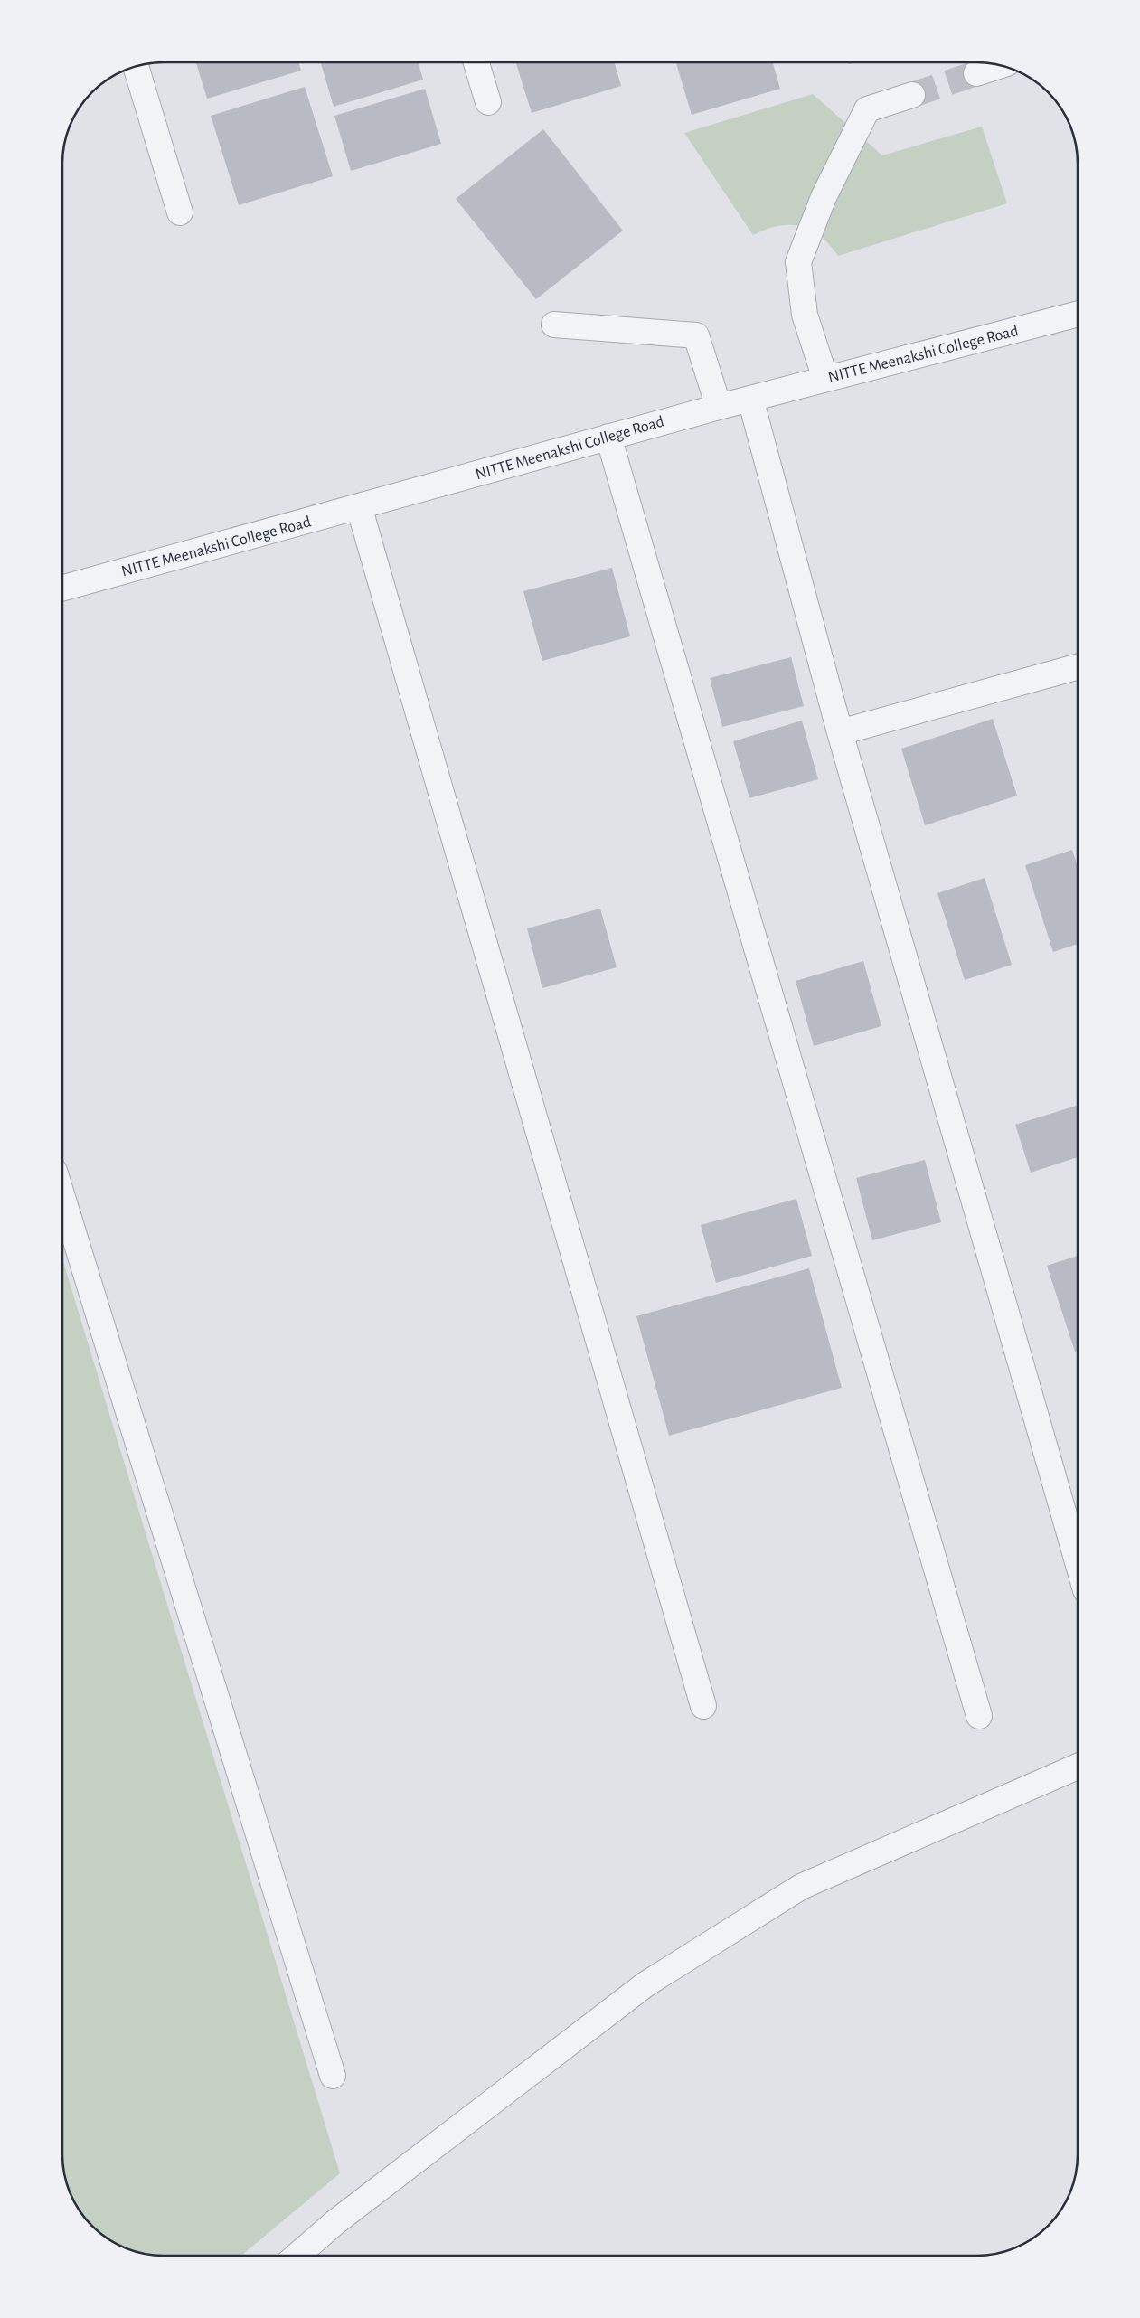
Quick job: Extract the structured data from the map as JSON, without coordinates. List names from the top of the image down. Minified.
{"streets":{"street":["NITTE Meenakshi College Road"]}}
